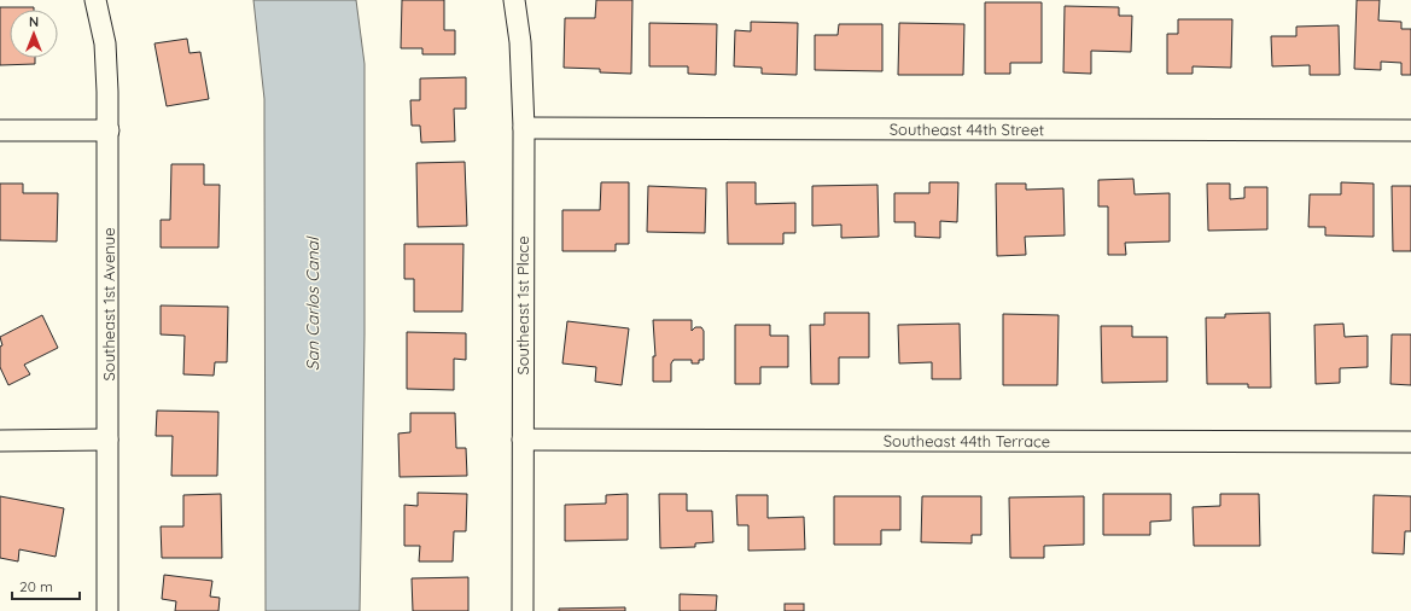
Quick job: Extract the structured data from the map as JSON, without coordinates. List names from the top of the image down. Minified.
{"streets":{"street":["Southeast 44th Street","Southeast 1st Avenue","Southeast 1st Place","Southeast 44th Terrace"]},"crossings":[["Southeast 44th Street","Southeast 1st Place"],["Southeast 1st Place","Southeast 44th Terrace"]],"water":["San Carlos Canal"],"scale_bar":"20 m","north":"top"}
